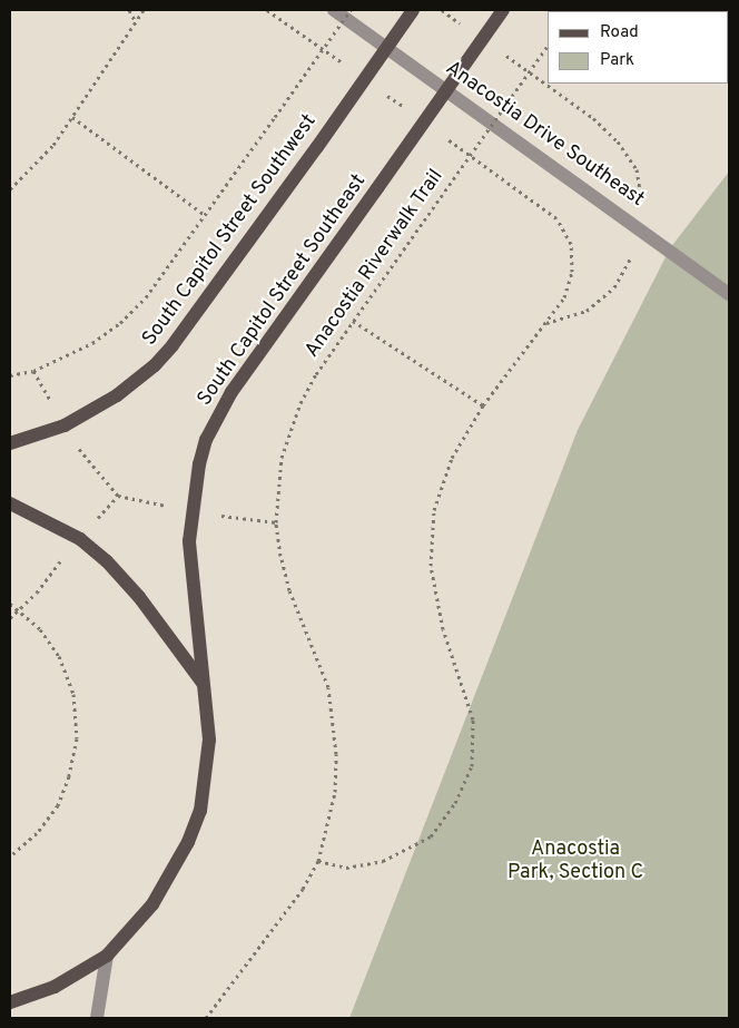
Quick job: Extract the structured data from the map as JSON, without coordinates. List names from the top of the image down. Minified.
{"streets":{"main road":["South Capitol Street Southwest","South Capitol Street Southeast"],"street":["Anacostia Drive Southeast"],"path":["Anacostia Riverwalk Trail"]},"parks":["Anacostia Park, Section C"],"legend":["Road","Park"]}
